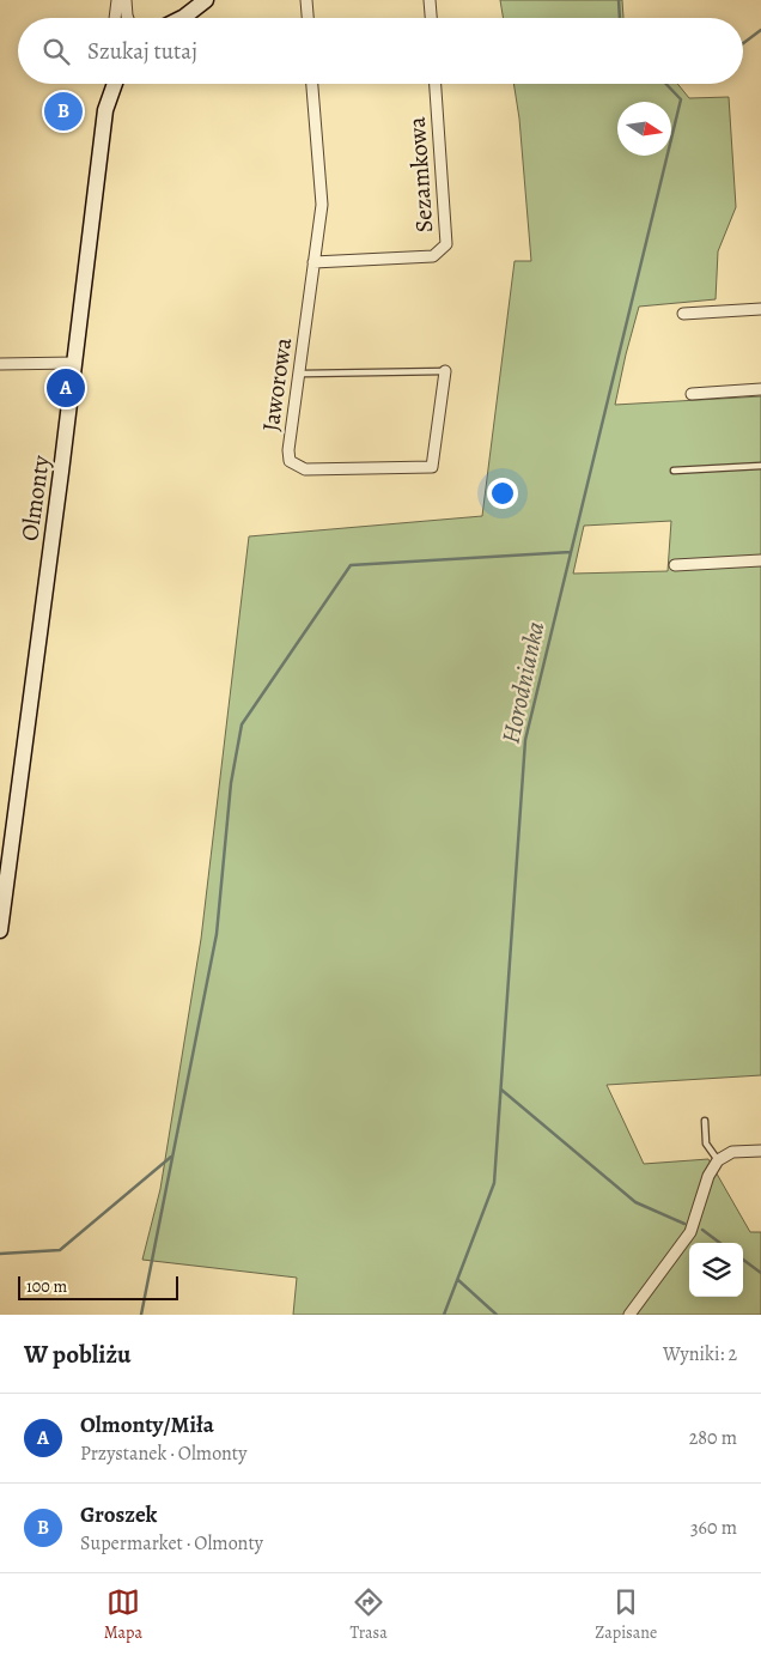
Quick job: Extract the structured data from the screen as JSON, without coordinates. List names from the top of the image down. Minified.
{"streets":{"street":["Sezamkowa","Jaworowa","Olmonty"]},"crossings":[["Sezamkowa","Jaworowa"]],"water":["Horodnianka"],"scale_bar":"100 m","north":"right","page":{"search":"Szukaj tutaj","pins":["B","A"],"scale":"100 m","heading":["W pobliżu","Wyniki: 2"],"list":[{"mark":"A","name":"Olmonty/Miła","note":"Przystanek · Olmonty","value":"280 m"},{"mark":"B","name":"Groszek","note":"Supermarket · Olmonty","value":"360 m"}],"nav":["Mapa","Trasa","Zapisane"]}}
